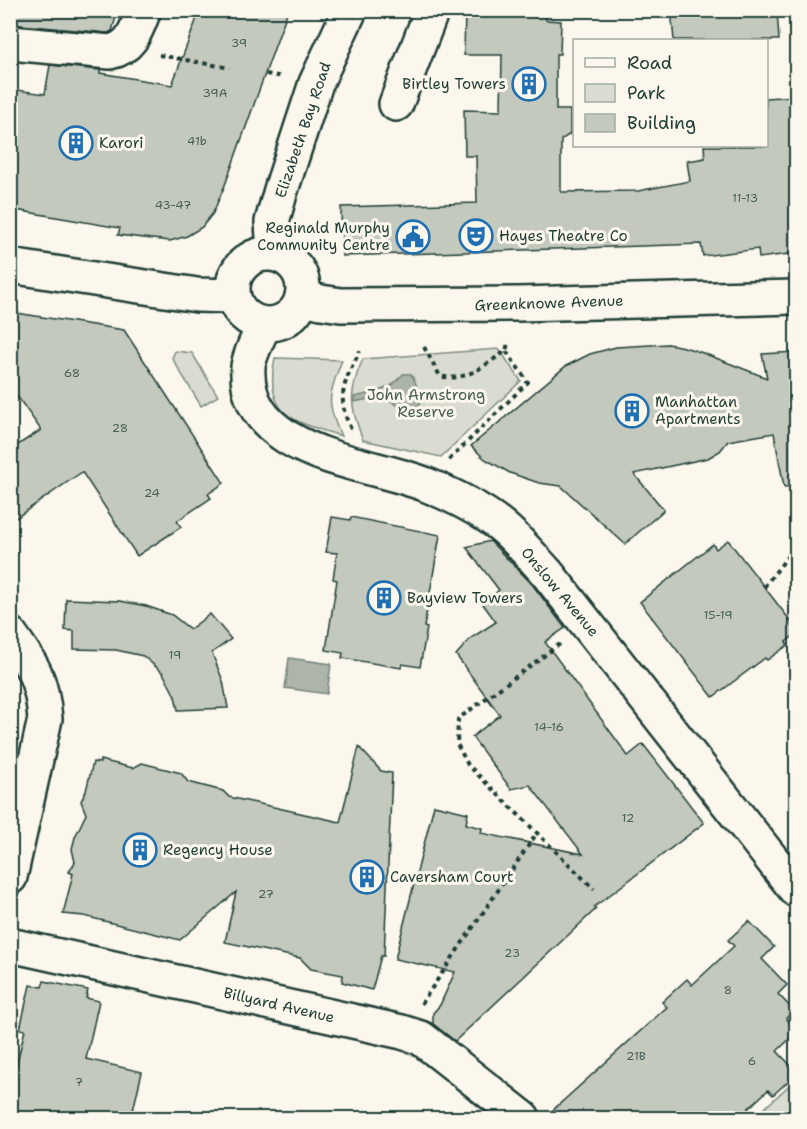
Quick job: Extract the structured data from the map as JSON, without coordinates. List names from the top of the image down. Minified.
{"streets":{"street":["Elizabeth Bay Road","Greenknowe Avenue","Onslow Avenue","Billyard Avenue"]},"crossings":[["Elizabeth Bay Road","Greenknowe Avenue"],["Elizabeth Bay Road","Onslow Avenue"],["Greenknowe Avenue","Onslow Avenue"]],"parks":["John Armstrong Reserve"],"places":{"building":["Birtley Towers","Karori","Manhattan Apartments","Bayview Towers","Regency House","Caversham Court"],"theatre":["Hayes Theatre Co"],"public building":["Reginald Murphy Community Centre"]},"house_numbers":["39","39A","41b","11-13","43-47","68","28","24","15-19","19","14-16","12","27","23","8","21B","6","7"],"legend":["Road","Park","Building"]}
